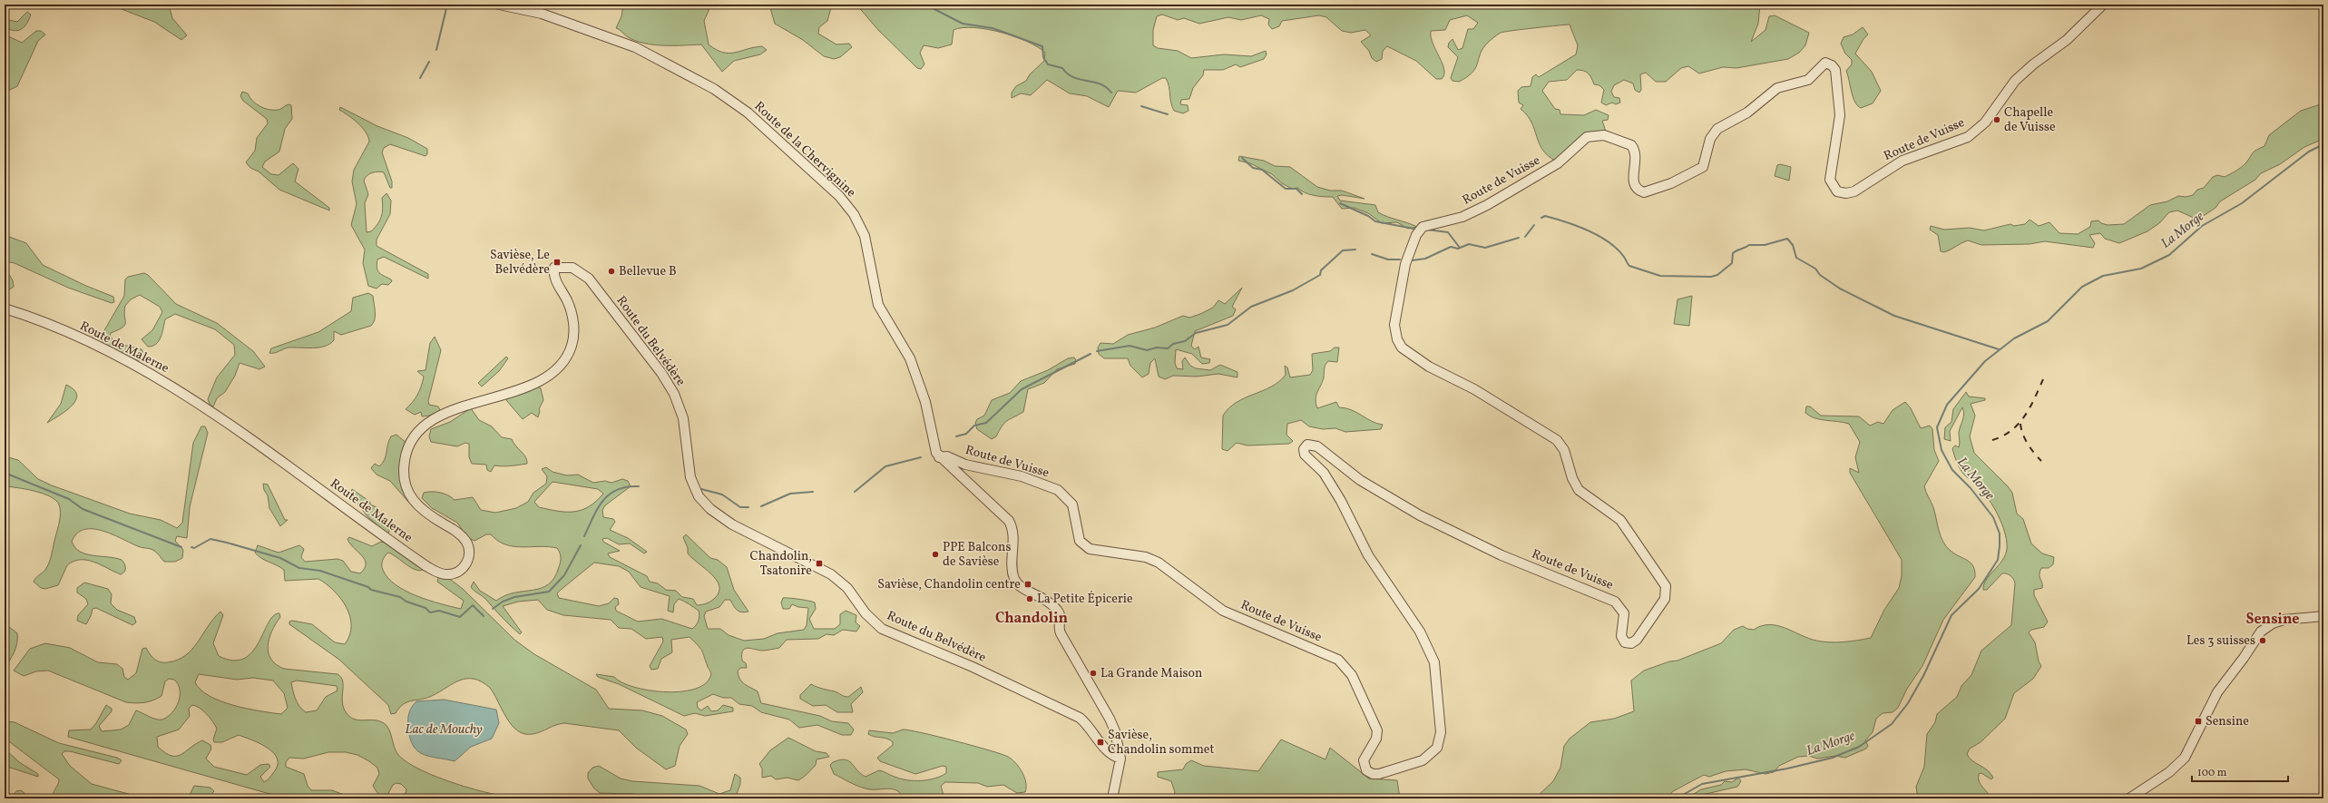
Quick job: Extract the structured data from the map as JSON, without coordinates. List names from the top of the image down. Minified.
{"streets":{"street":["Route de Vuisse","Route de la Chervignine","Route du Belvédère","Route de Malerne"]},"crossings":[["Route de Vuisse","Route de la Chervignine"],["Route du Belvédère","Route de Malerne"]],"districts":["Chandolin","Sensine"],"water":["La Morge","Lac de Mouchy"],"places":{"other":["Chapelle de Vuisse","Bellevue B","PPE Balcons de Savièse","La Petite Épicerie","Les 3 suisses","La Grande Maison"],"transit":["Savièse, Le Belvédère","Chandolin, Tsatonire","Savièse, Chandolin centre","Sensine","Savièse, Chandolin sommet"]},"scale_bar":"100 m"}
